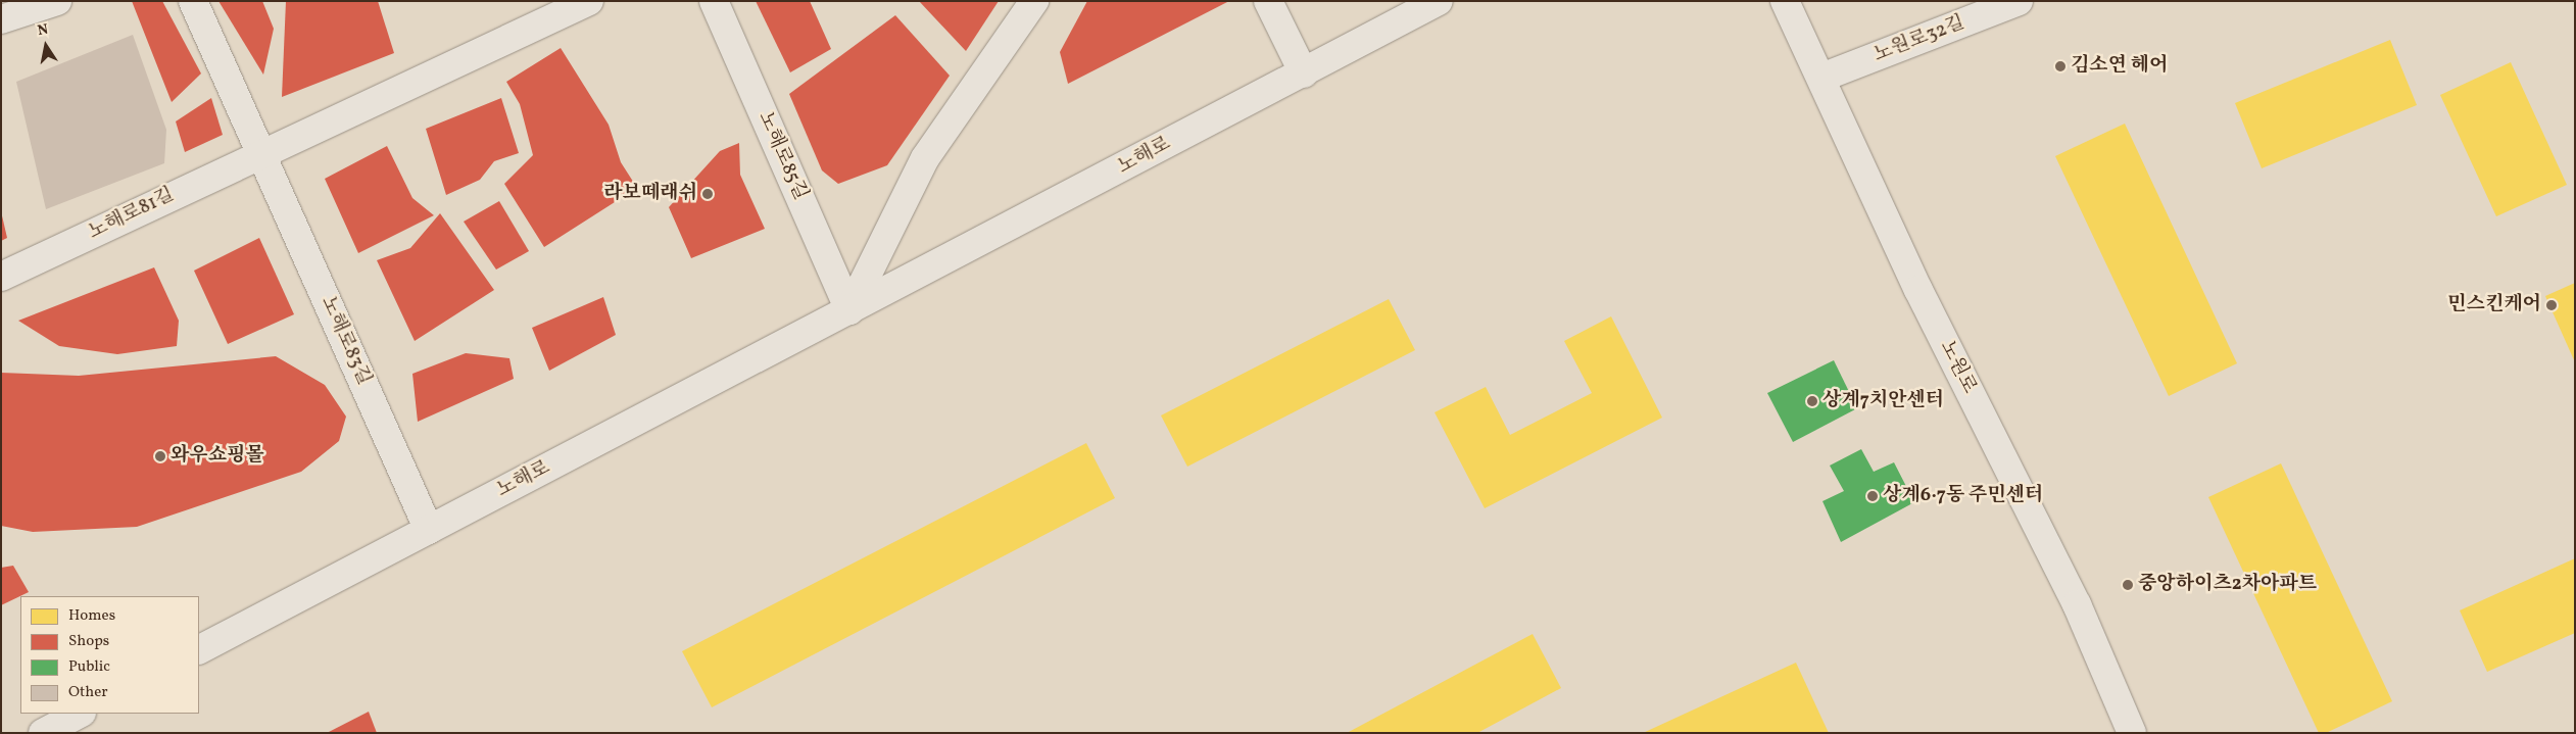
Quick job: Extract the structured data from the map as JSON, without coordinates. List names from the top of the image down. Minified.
{"streets":{"street":["노원로32길","노해로85길","노해로","노해로81길","노해로83길","노원로"]},"crossings":[["노원로32길","노원로"],["노해로85길","노해로"],["노해로","노해로83길"],["노해로81길","노해로83길"]],"places":["김소연 헤어","라보떼래쉬","민스킨케어","상계7치안센터","와우쇼핑몰","상계6·7동 주민센터","중앙하이츠2차아파트"],"legend":["Homes","Shops","Public","Other"],"north":"top"}
